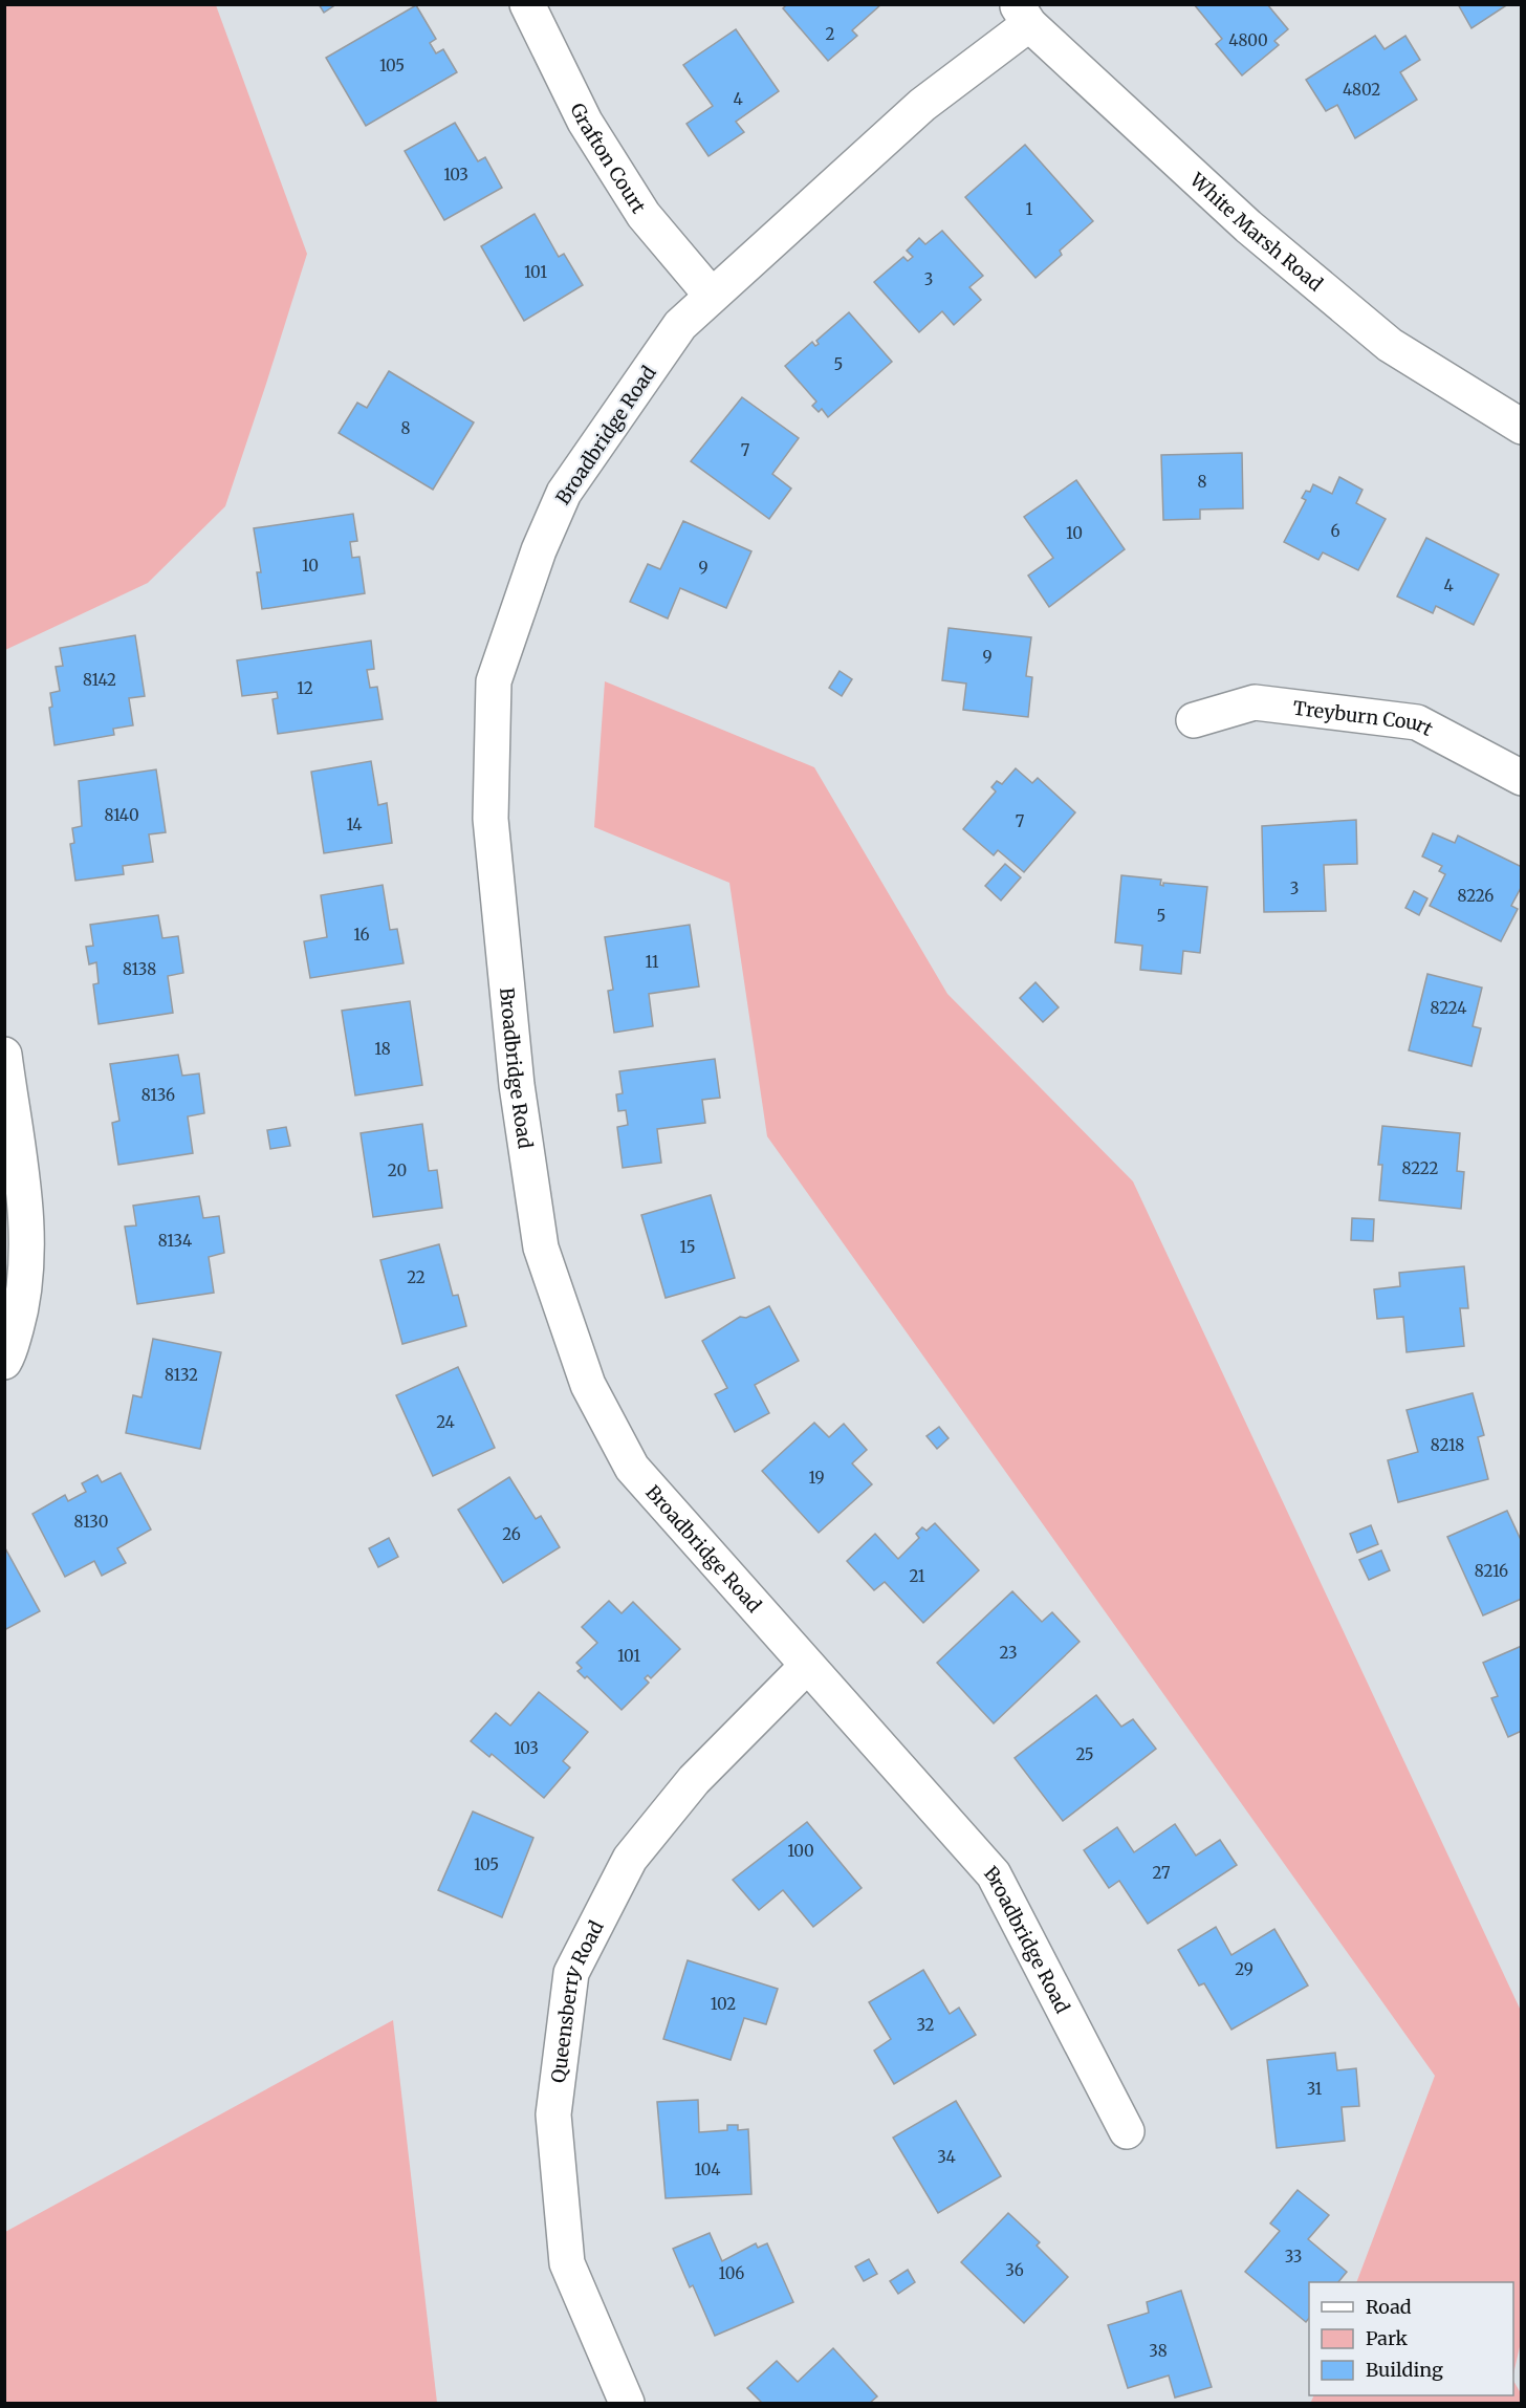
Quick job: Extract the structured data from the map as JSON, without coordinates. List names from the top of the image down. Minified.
{"streets":{"street":["Grafton Court","White Marsh Road","Broadbridge Road","Treyburn Court","Queensberry Road"]},"crossings":[["Grafton Court","Broadbridge Road"],["White Marsh Road","Broadbridge Road"],["Broadbridge Road","Queensberry Road"]],"house_numbers":["2","4800","105","4802","4","103","1","101","3","5","8","7","8","6","10","10","9","4","9","8142","12","8140","7","14","3","8226","5","16","11","8138","8224","18","8136","8222","20","8134","15","22","8132","24","8218","19","8130","26","8216","21","23","101","103","25","100","105","27","29","102","32","31","34","104","33","36","106","38"],"legend":["Road","Park","Building"]}
